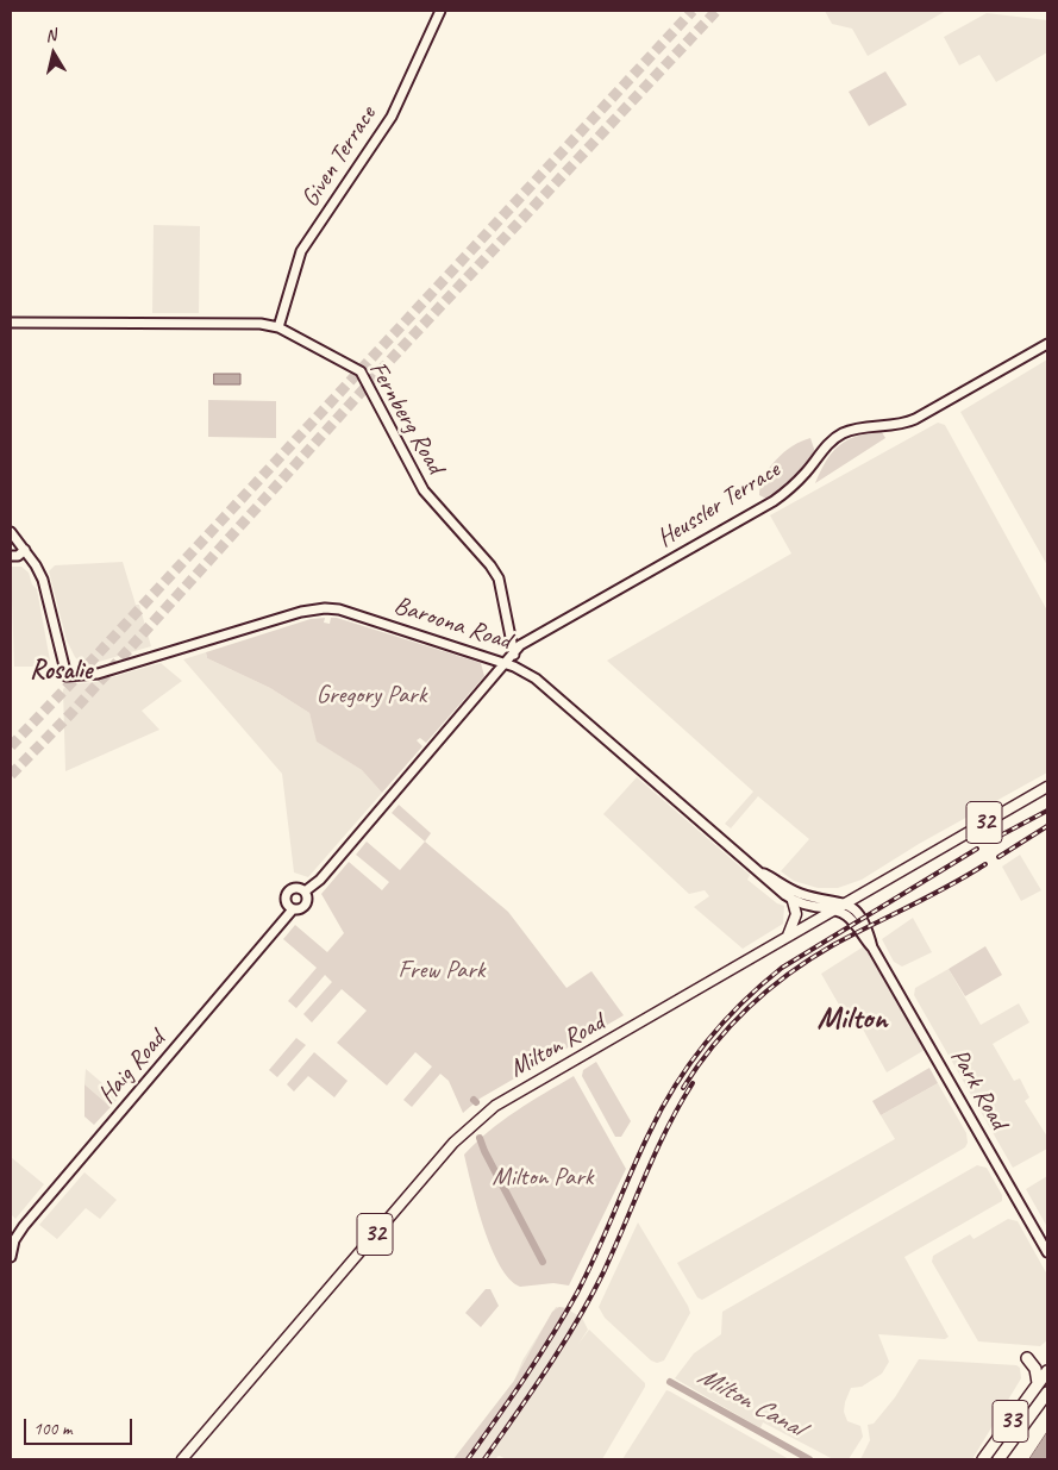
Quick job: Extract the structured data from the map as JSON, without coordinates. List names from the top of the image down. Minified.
{"streets":{"highway":["33"],"main road":["32","Milton Road"],"street":["Given Terrace","Fernberg Road","Heussler Terrace","Baroona Road","Haig Road","Park Road"]},"crossings":[["Given Terrace","Fernberg Road"],["Fernberg Road","Heussler Terrace"],["Fernberg Road","Baroona Road"],["Heussler Terrace","Baroona Road"],["Baroona Road","Milton Road"],["Baroona Road","Park Road"],["Milton Road","Park Road"]],"districts":["Rosalie","Milton"],"water":["Milton Canal"],"parks":["Gregory Park","Frew Park","Milton Park"],"scale_bar":"100 m","north":"top"}
